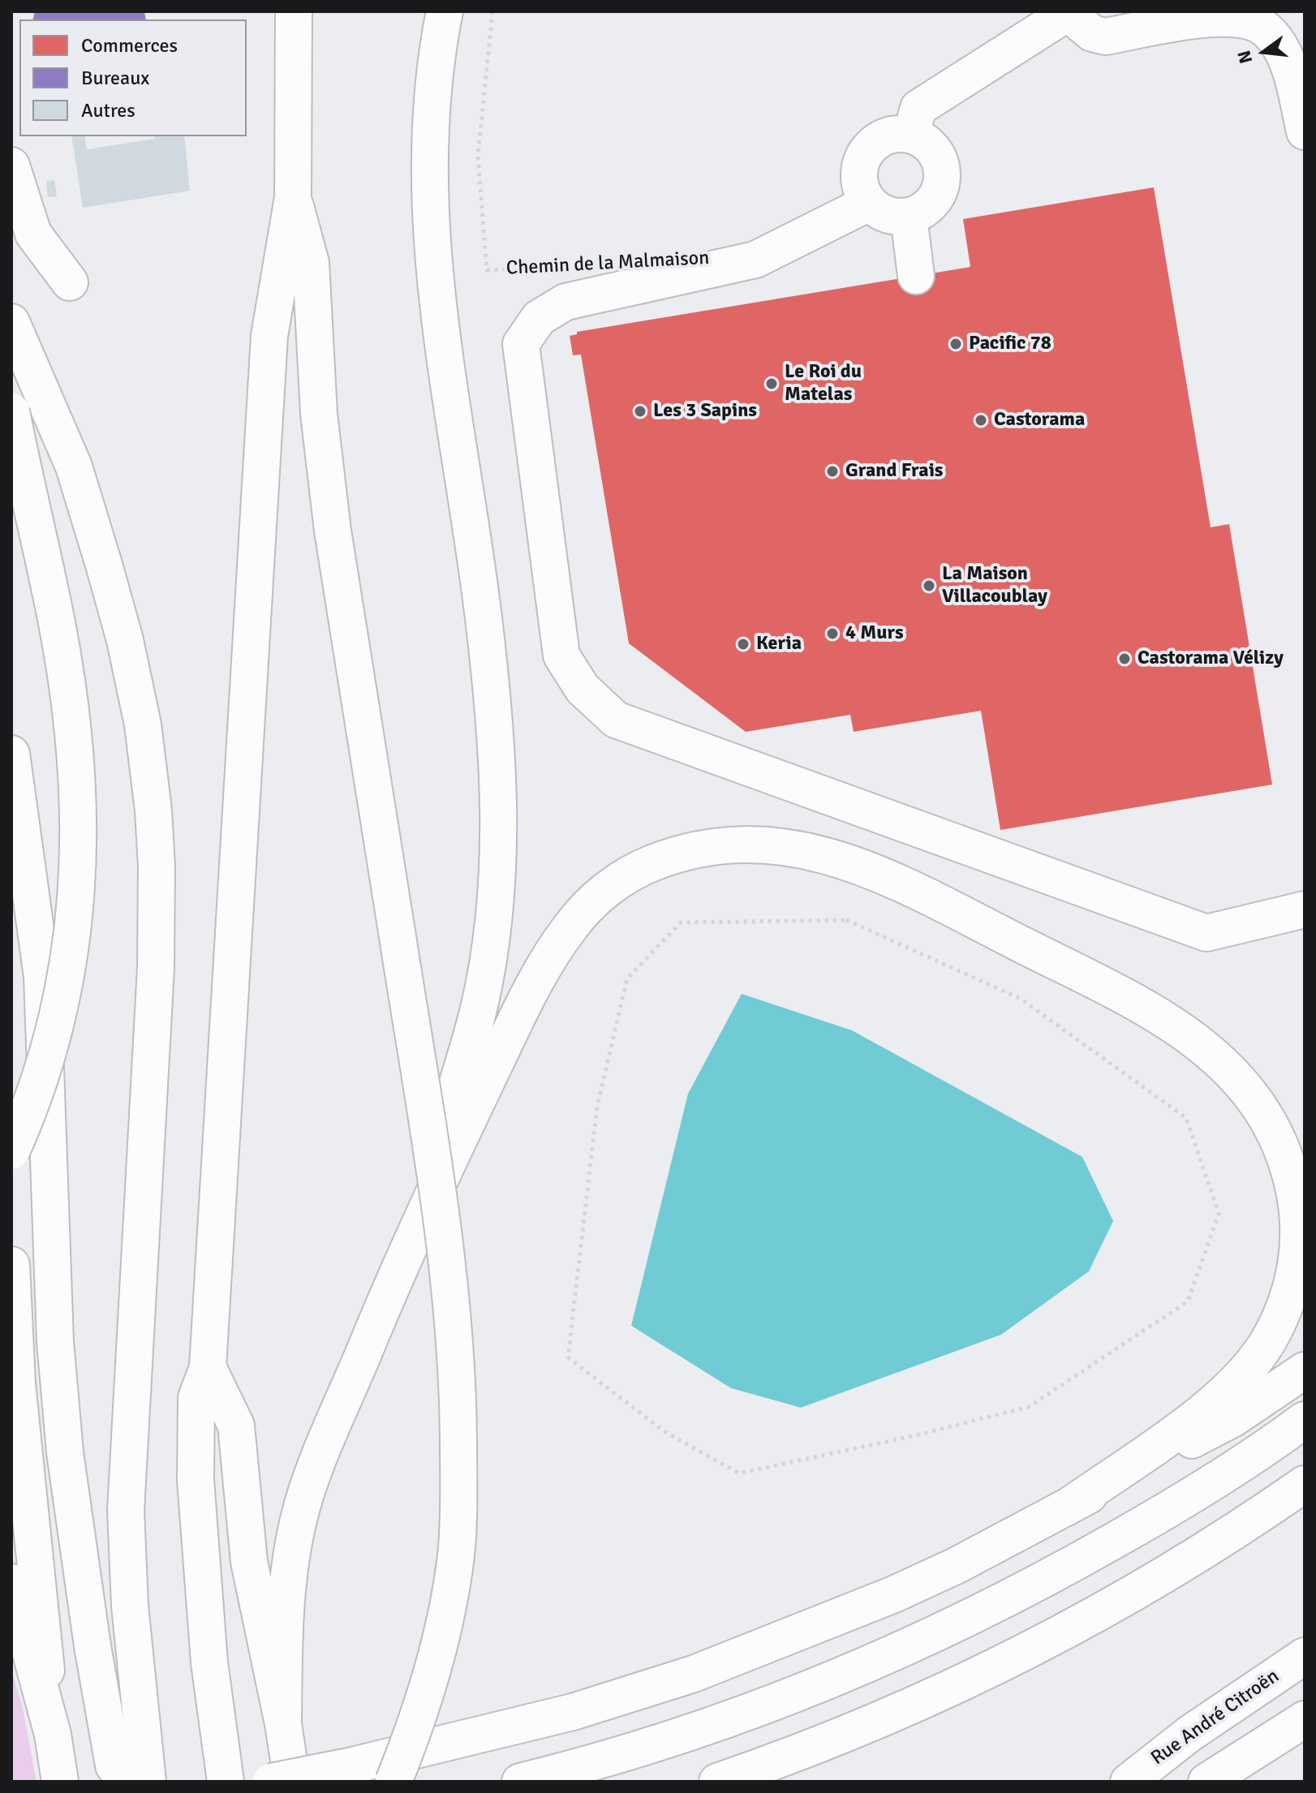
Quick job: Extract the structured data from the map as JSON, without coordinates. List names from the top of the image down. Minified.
{"streets":{"main road":["Rue André Citroën"],"path":["Chemin de la Malmaison"]},"places":["Pacific 78","Le Roi du Matelas","Les 3 Sapins","Castorama","Grand Frais","La Maison Villacoublay","4 Murs","Keria","Castorama Vélizy"],"legend":["Commerces","Bureaux","Autres"],"north":"left"}
